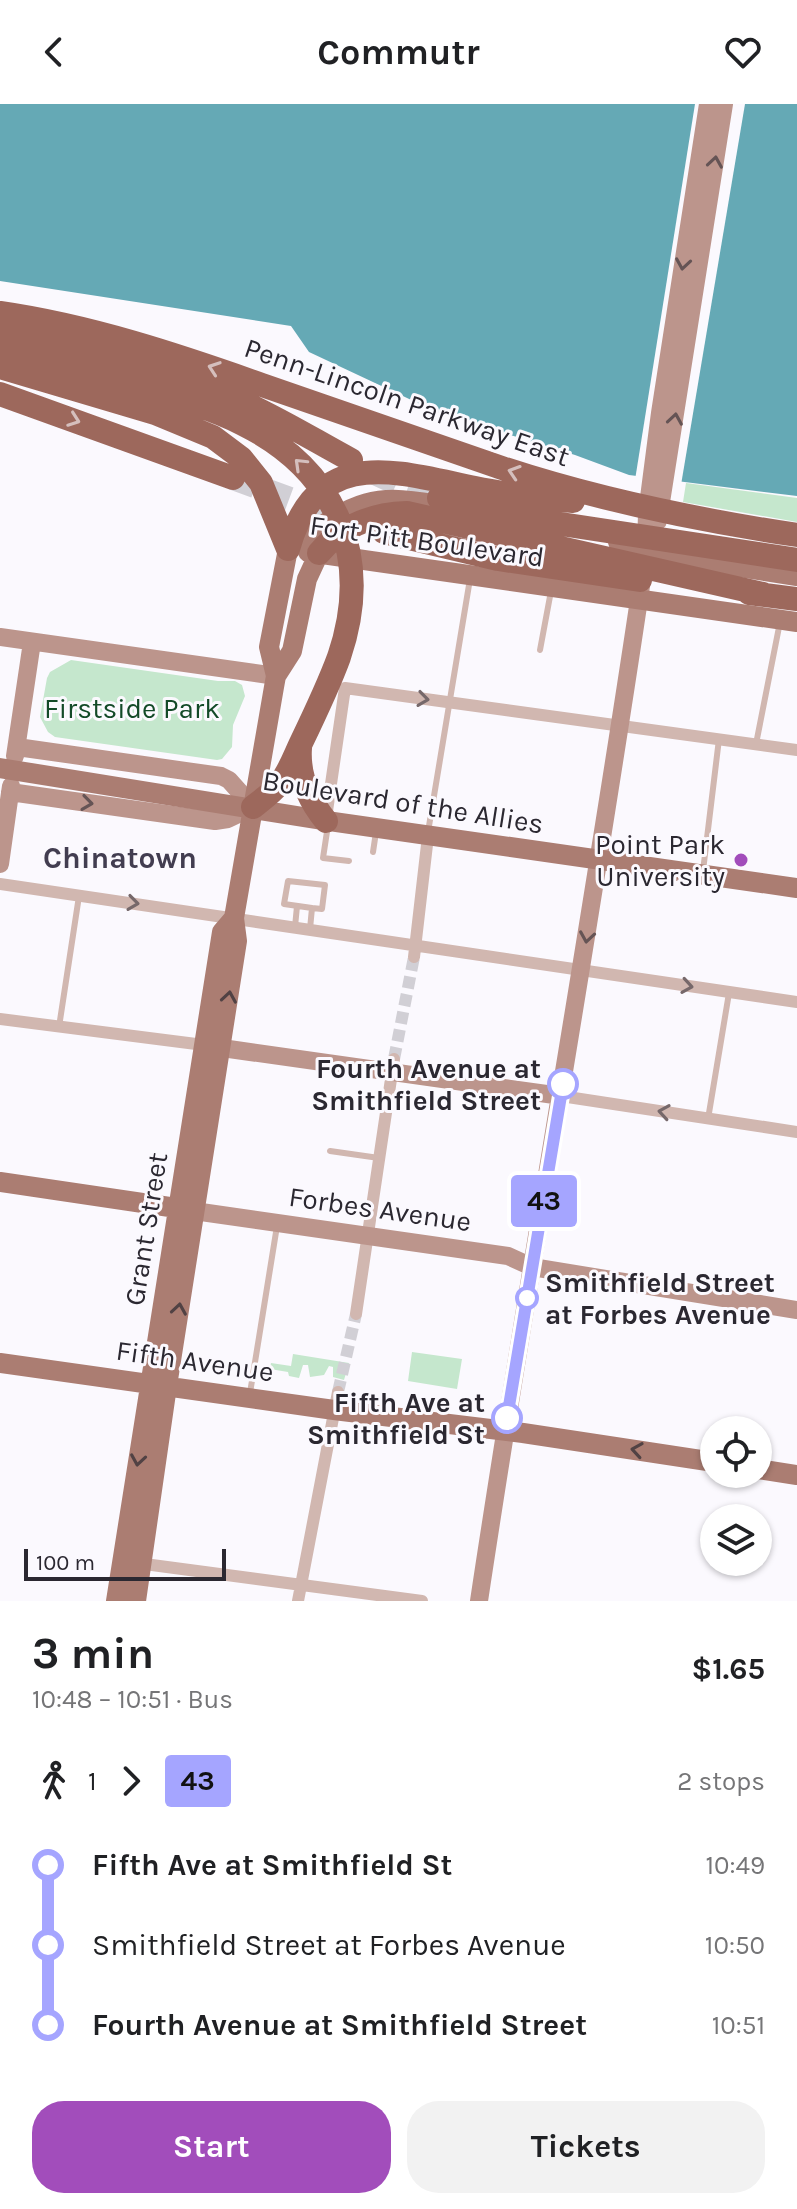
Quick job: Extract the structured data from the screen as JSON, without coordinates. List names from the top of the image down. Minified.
{"streets":{"highway":["Penn-Lincoln Parkway East"],"main road":["Fort Pitt Boulevard","Boulevard of the Allies","Forbes Avenue","Grant Street","Fifth Avenue"]},"crossings":[["Fort Pitt Boulevard","Grant Street"],["Boulevard of the Allies","Grant Street"],["Forbes Avenue","Grant Street"],["Grant Street","Fifth Avenue"]],"districts":["Chinatown"],"parks":["Firstside Park"],"places":["Point Park University","Fourth Avenue at Smithfield Street","Smithfield Street at Forbes Avenue","Fifth Ave at Smithfield St"],"lines":["bus line 43"],"scale_bar":"100 m","page":{"header":"Commutr","on_map":"43","scale":"100 m","heading":["3 min","10:48 – 10:51 · Bus","$1.65"],"legs":["1","43","2 stops"],"list":[{"name":"Fifth Ave at Smithfield St","value":"10:49"},{"name":"Smithfield Street at Forbes Avenue","value":"10:50"},{"name":"Fourth Avenue at Smithfield Street","value":"10:51"}],"buttons":["Start","Tickets"]}}
